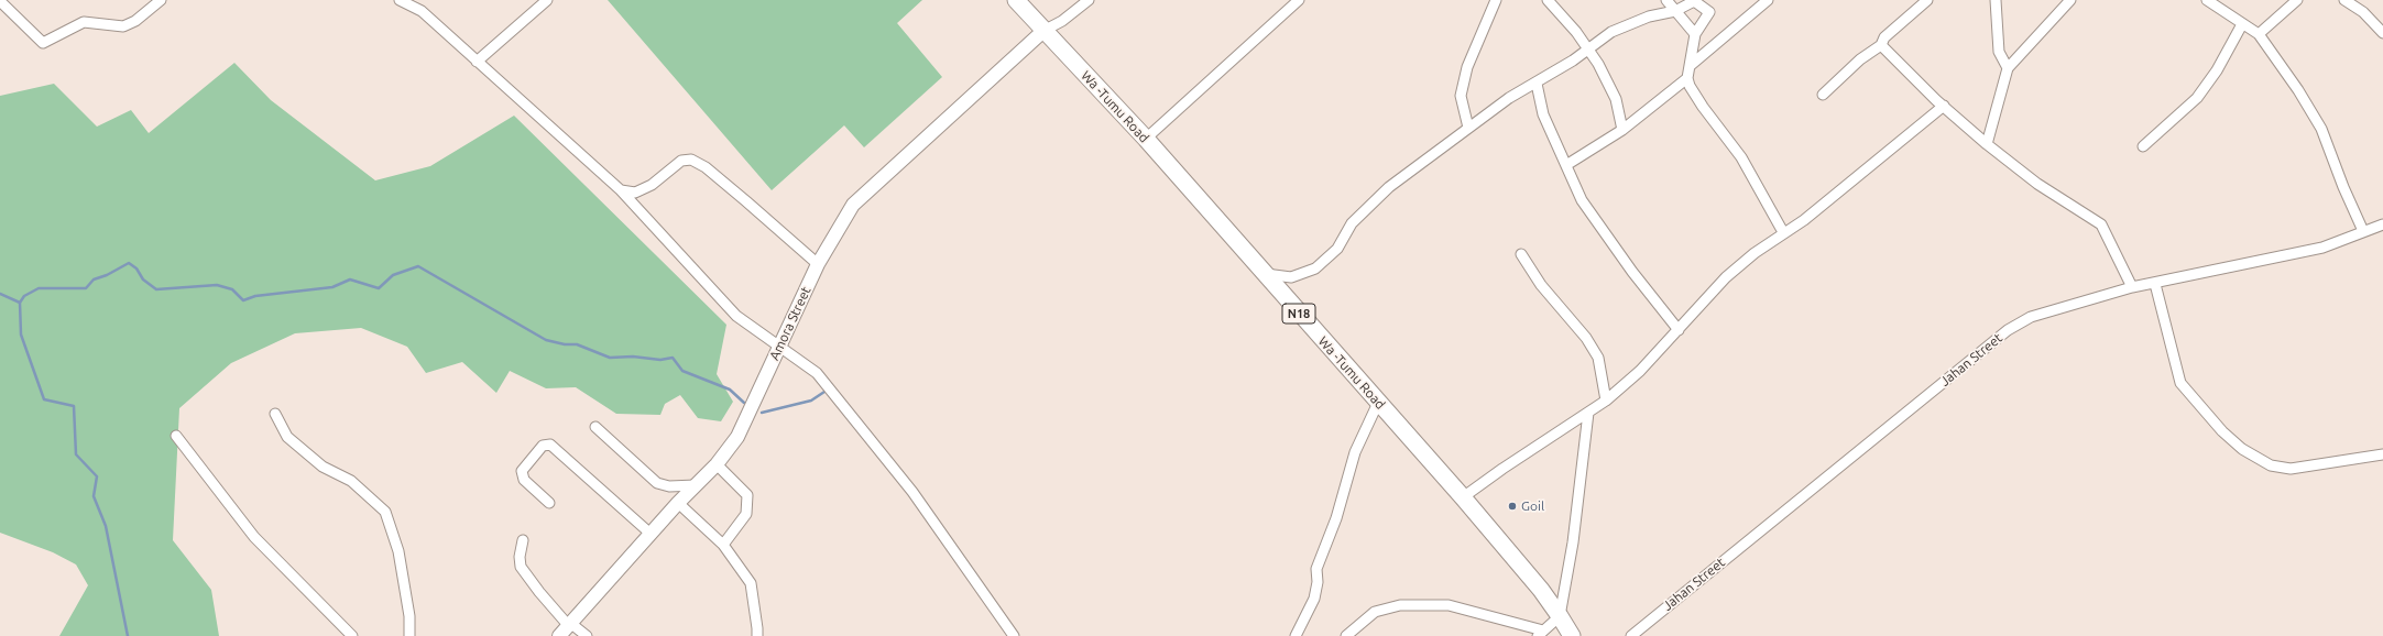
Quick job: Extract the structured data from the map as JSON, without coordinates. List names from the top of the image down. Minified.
{"streets":{"highway":["Wa -Tumu Road","N18"],"street":["Amora Street","Jahan Street"]},"crossings":[["Wa -Tumu Road","Amora Street"]],"places":["Goil"]}
